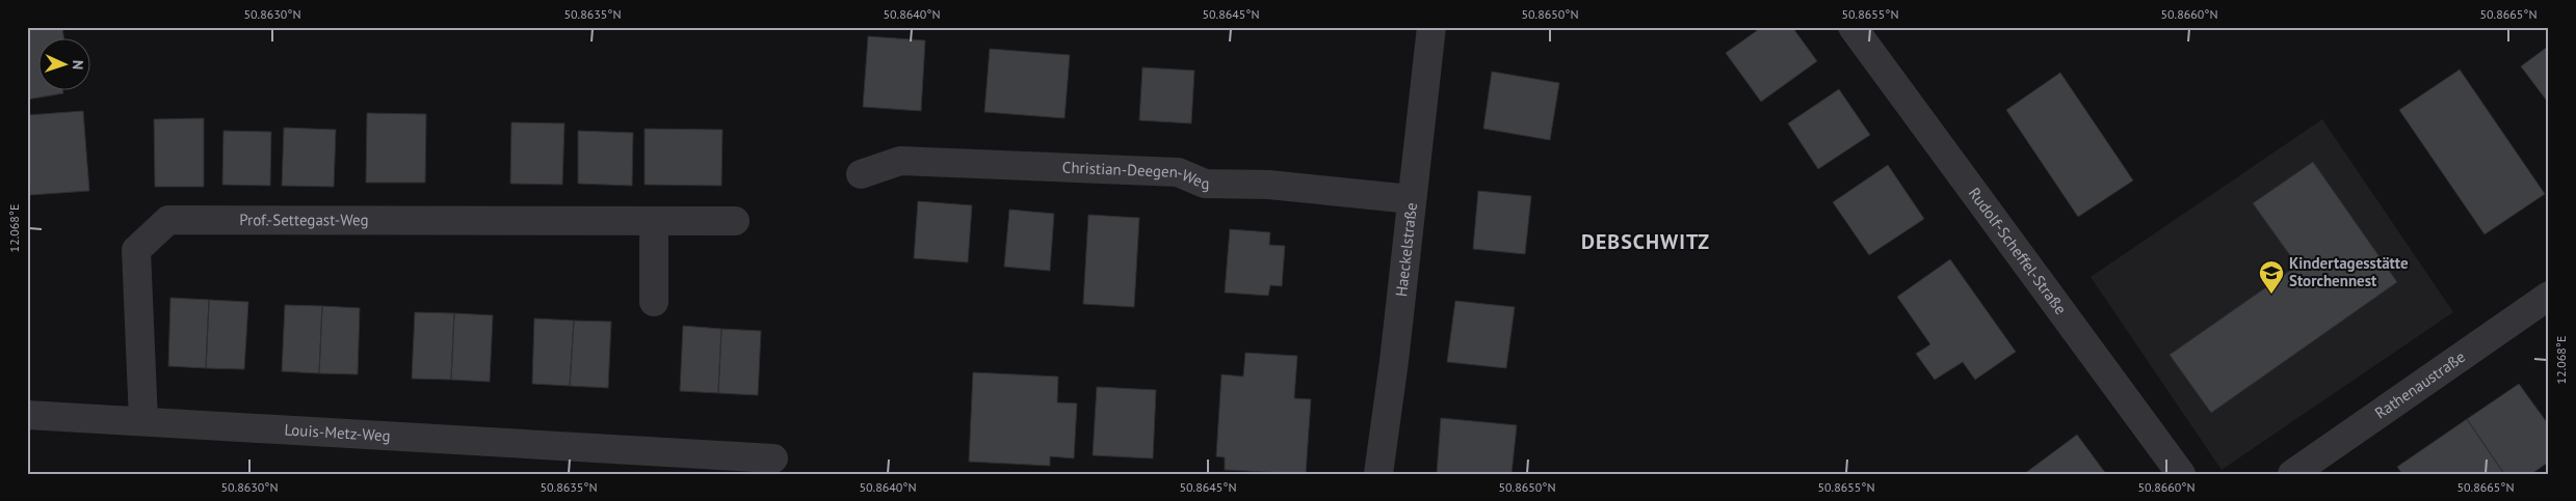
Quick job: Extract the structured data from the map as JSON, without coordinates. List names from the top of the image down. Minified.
{"streets":{"street":["Christian-Deegen-Weg","Prof.-Settegast-Weg","Haeckelstraße","Rudolf-Scheffel-Straße","Rathenaustraße","Louis-Metz-Weg"]},"crossings":[["Christian-Deegen-Weg","Haeckelstraße"],["Prof.-Settegast-Weg","Louis-Metz-Weg"]],"districts":["DEBSCHWITZ"],"places":{"school or university":["Kindertagesstätte Storchennest"]},"north":"right","coordinates":["50.8630°N","50.8635°N","50.8640°N","50.8645°N","50.8650°N","50.8655°N","50.8660°N","50.8665°N","12.068°E"]}
